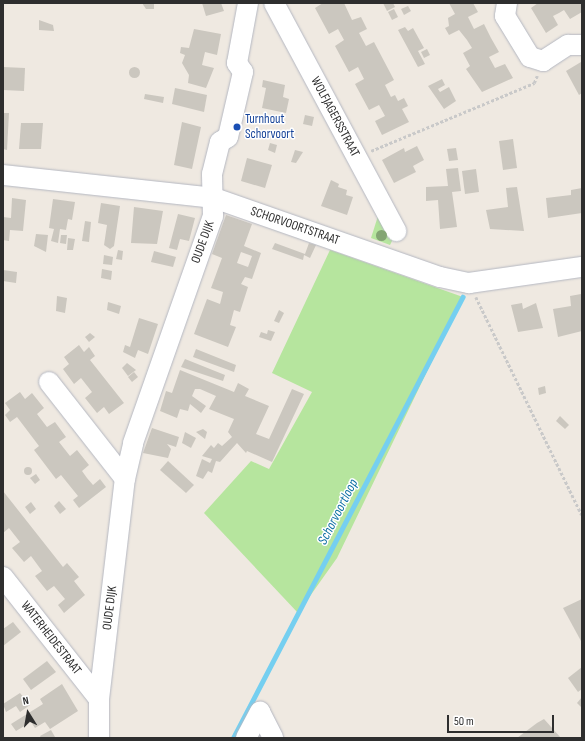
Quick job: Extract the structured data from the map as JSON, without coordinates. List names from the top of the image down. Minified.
{"streets":{"street":["WOLFJAGERSSTRAAT","SCHORVOORTSTRAAT","OUDE DIJK","WATERHEIDESTRAAT"]},"crossings":[["SCHORVOORTSTRAAT","OUDE DIJK"],["OUDE DIJK","WATERHEIDESTRAAT"]],"water":["Schorvoortloop"],"places":["Turnhout Schorvoort"],"scale_bar":"50 m","north":"top"}
